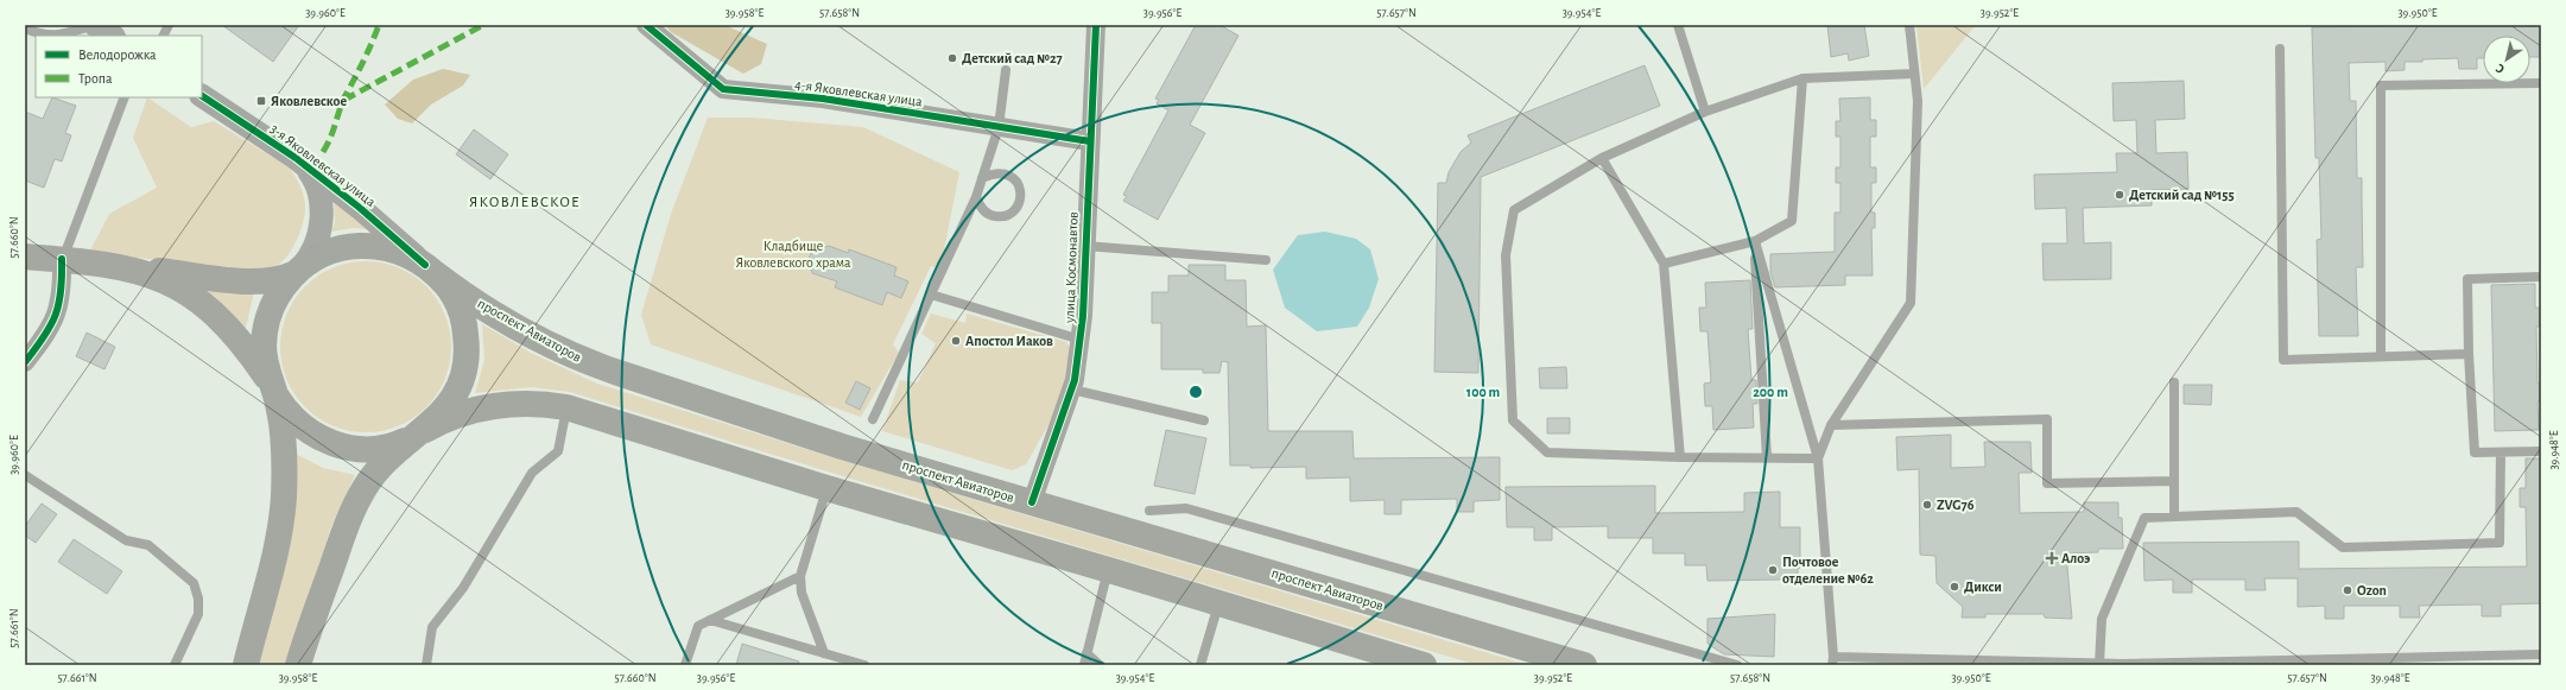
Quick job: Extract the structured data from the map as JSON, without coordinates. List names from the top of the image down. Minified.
{"streets":{"main road":["проспект Авиаторов"],"street":["4-я Яковлевская улица","3-я Яковлевская улица","улица Космонавтов"]},"crossings":[["4-я Яковлевская улица","улица Космонавтов"],["3-я Яковлевская улица","проспект Авиаторов"],["улица Космонавтов","проспект Авиаторов"]],"districts":["ЯКОВЛЕВСКОЕ"],"parks":["Кладбище Яковлевского храма"],"places":{"other":["Детский сад №27","Детский сад №155","Апостол Иаков","ZVG76","Почтовое отделение №62","Дикси","Ozon"],"transit":["Яковлевское"],"health":["Алоэ"]},"legend":["Велодорожка","Тропа"],"north":"bottom left","coordinates":["39.960°E","39.958°E","57.658°N","39.956°E","57.657°N","39.954°E","39.952°E","39.950°E","57.660°N","39.948°E","57.661°N"],"rings":["100 m","200 m"]}
